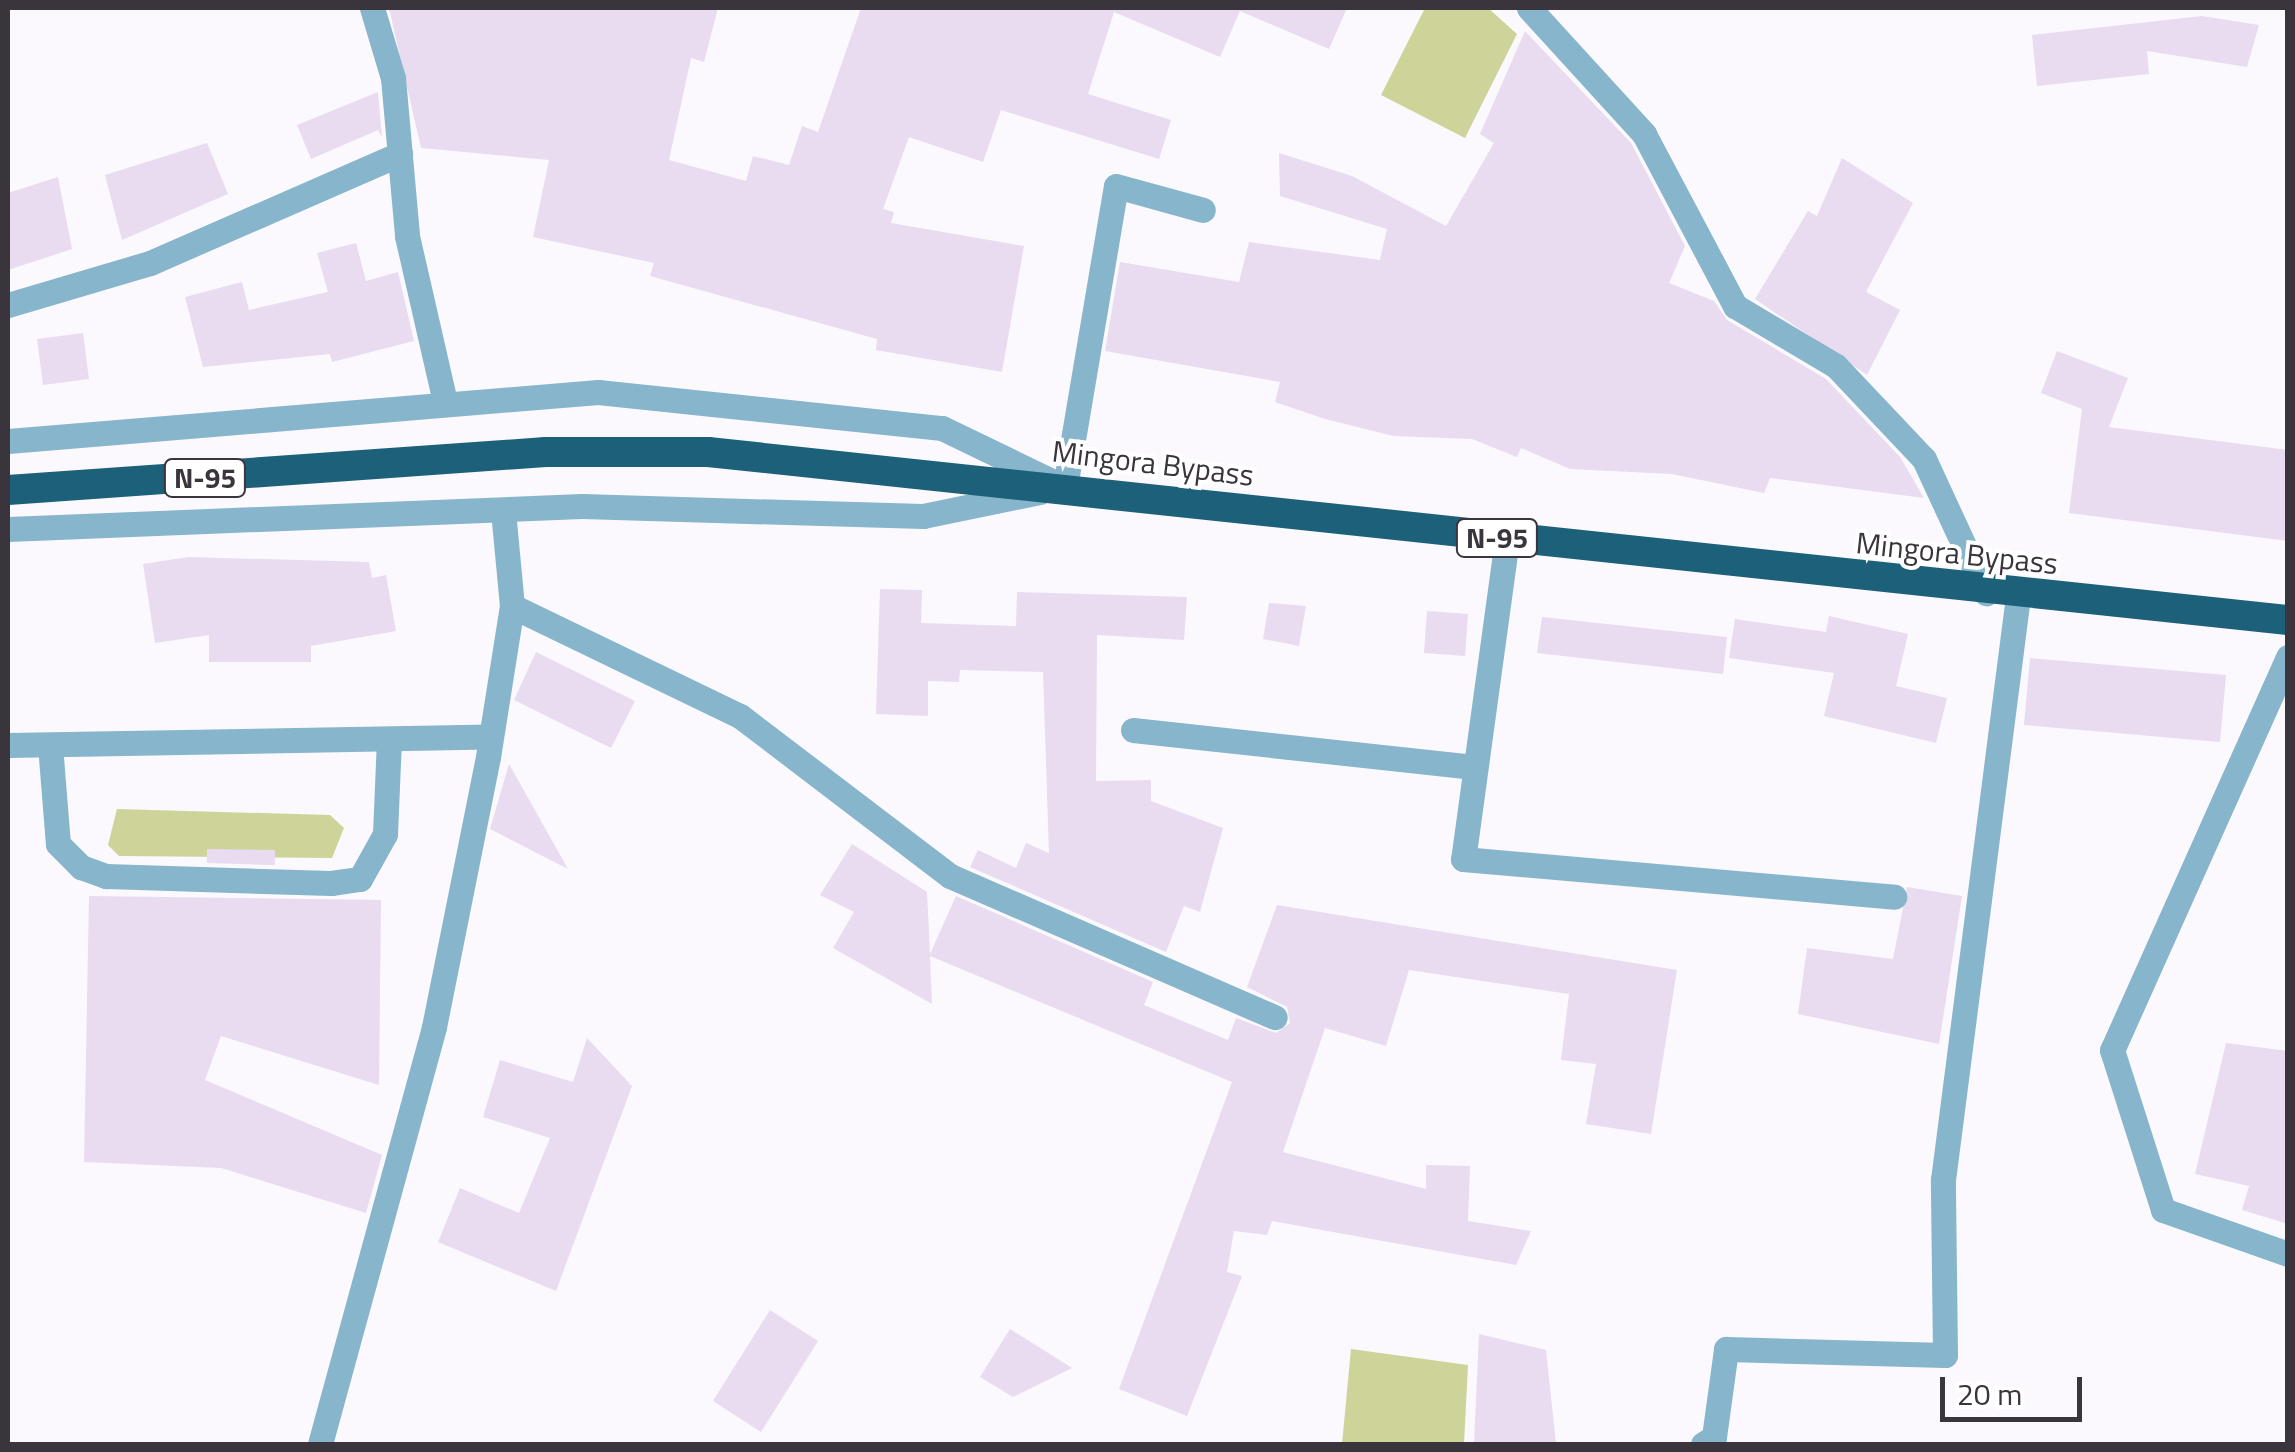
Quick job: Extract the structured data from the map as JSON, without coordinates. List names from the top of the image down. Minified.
{"streets":{"highway":["Mingora Bypass","N-95"]},"scale_bar":"20 m"}
